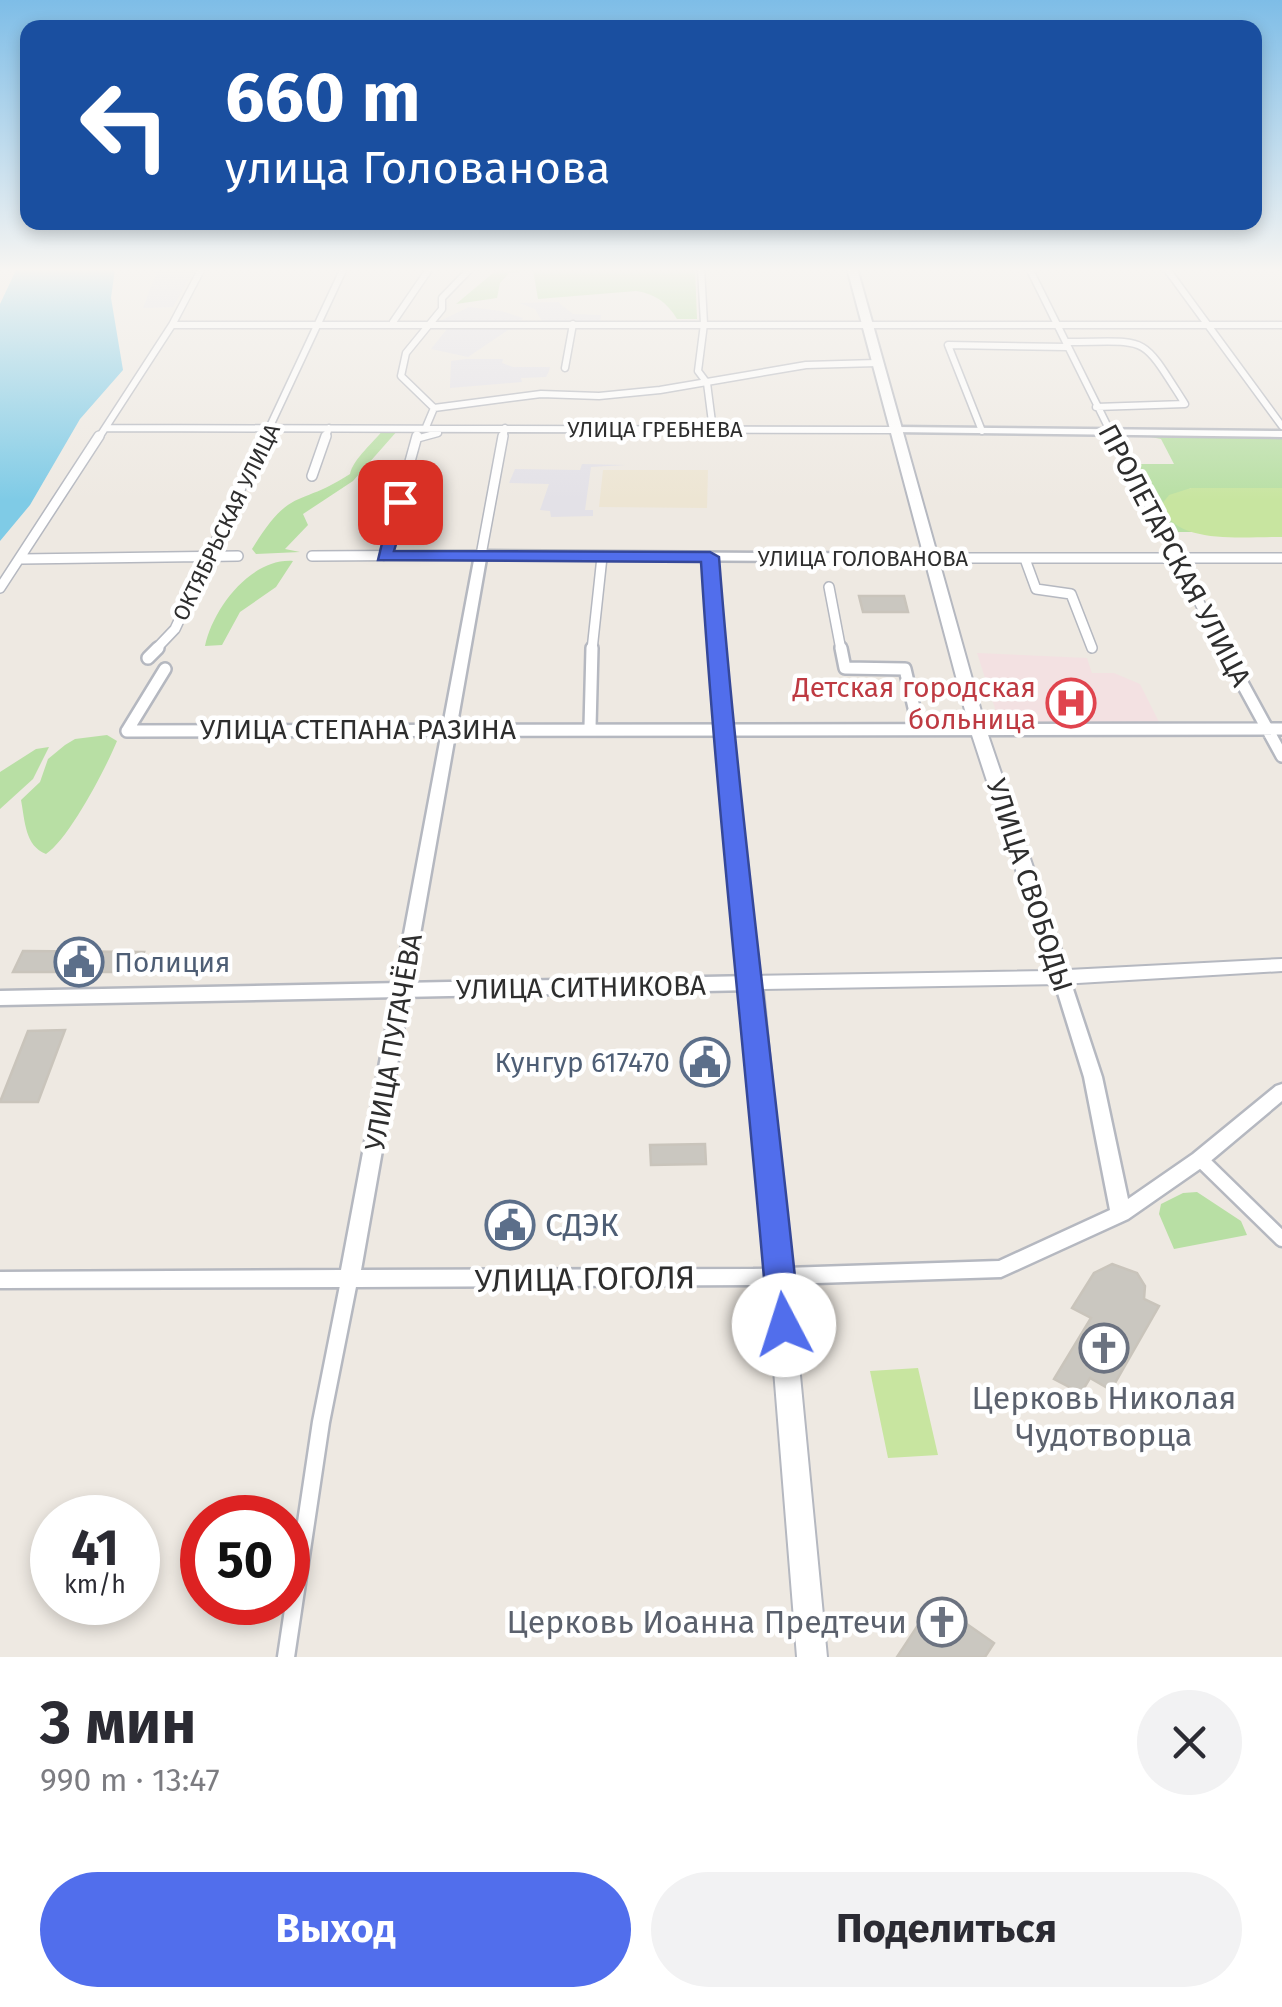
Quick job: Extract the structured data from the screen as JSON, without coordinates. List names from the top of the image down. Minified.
{"streets":{"main road":["УЛИЦА СВОБОДЫ","УЛИЦА СИТНИКОВА"],"street":["УЛИЦА ГРЕБНЕВА","ОКТЯБРЬСКАЯ УЛИЦА","ПРОЛЕТАРСКАЯ УЛИЦА","УЛИЦА ГОЛОВАНОВА","УЛИЦА СТЕПАНА РАЗИНА","УЛИЦА ПУГАЧЁВА","УЛИЦА ГОГОЛЯ"]},"crossings":[["УЛИЦА ГРЕБНЕВА","ОКТЯБРЬСКАЯ УЛИЦА"],["УЛИЦА ГРЕБНЕВА","ПРОЛЕТАРСКАЯ УЛИЦА"],["УЛИЦА ГРЕБНЕВА","УЛИЦА СВОБОДЫ"],["УЛИЦА ГРЕБНЕВА","УЛИЦА ПУГАЧЁВА"],["ПРОЛЕТАРСКАЯ УЛИЦА","УЛИЦА ГОЛОВАНОВА"],["ПРОЛЕТАРСКАЯ УЛИЦА","УЛИЦА СТЕПАНА РАЗИНА"],["УЛИЦА ГОЛОВАНОВА","УЛИЦА СВОБОДЫ"],["УЛИЦА ГОЛОВАНОВА","УЛИЦА ПУГАЧЁВА"],["УЛИЦА СТЕПАНА РАЗИНА","УЛИЦА СВОБОДЫ"],["УЛИЦА СТЕПАНА РАЗИНА","УЛИЦА ПУГАЧЁВА"],["УЛИЦА СВОБОДЫ","УЛИЦА СИТНИКОВА"],["УЛИЦА СВОБОДЫ","УЛИЦА ГОГОЛЯ"],["УЛИЦА СИТНИКОВА","УЛИЦА ПУГАЧЁВА"],["УЛИЦА ПУГАЧЁВА","УЛИЦА ГОГОЛЯ"]],"places":{"hospital":["Детская городская больница"],"public building":["Полиция","Кунгур 617470","СДЭК"],"church":["Церковь Николая Чудотворца","Церковь Иоанна Предтечи"]},"page":{"turn":["660 m","улица Голованова"],"speed":"41 km/h","limit":"50","heading":["3 мин","990 m · 13:47"],"buttons":["Выход","Поделиться"]}}
